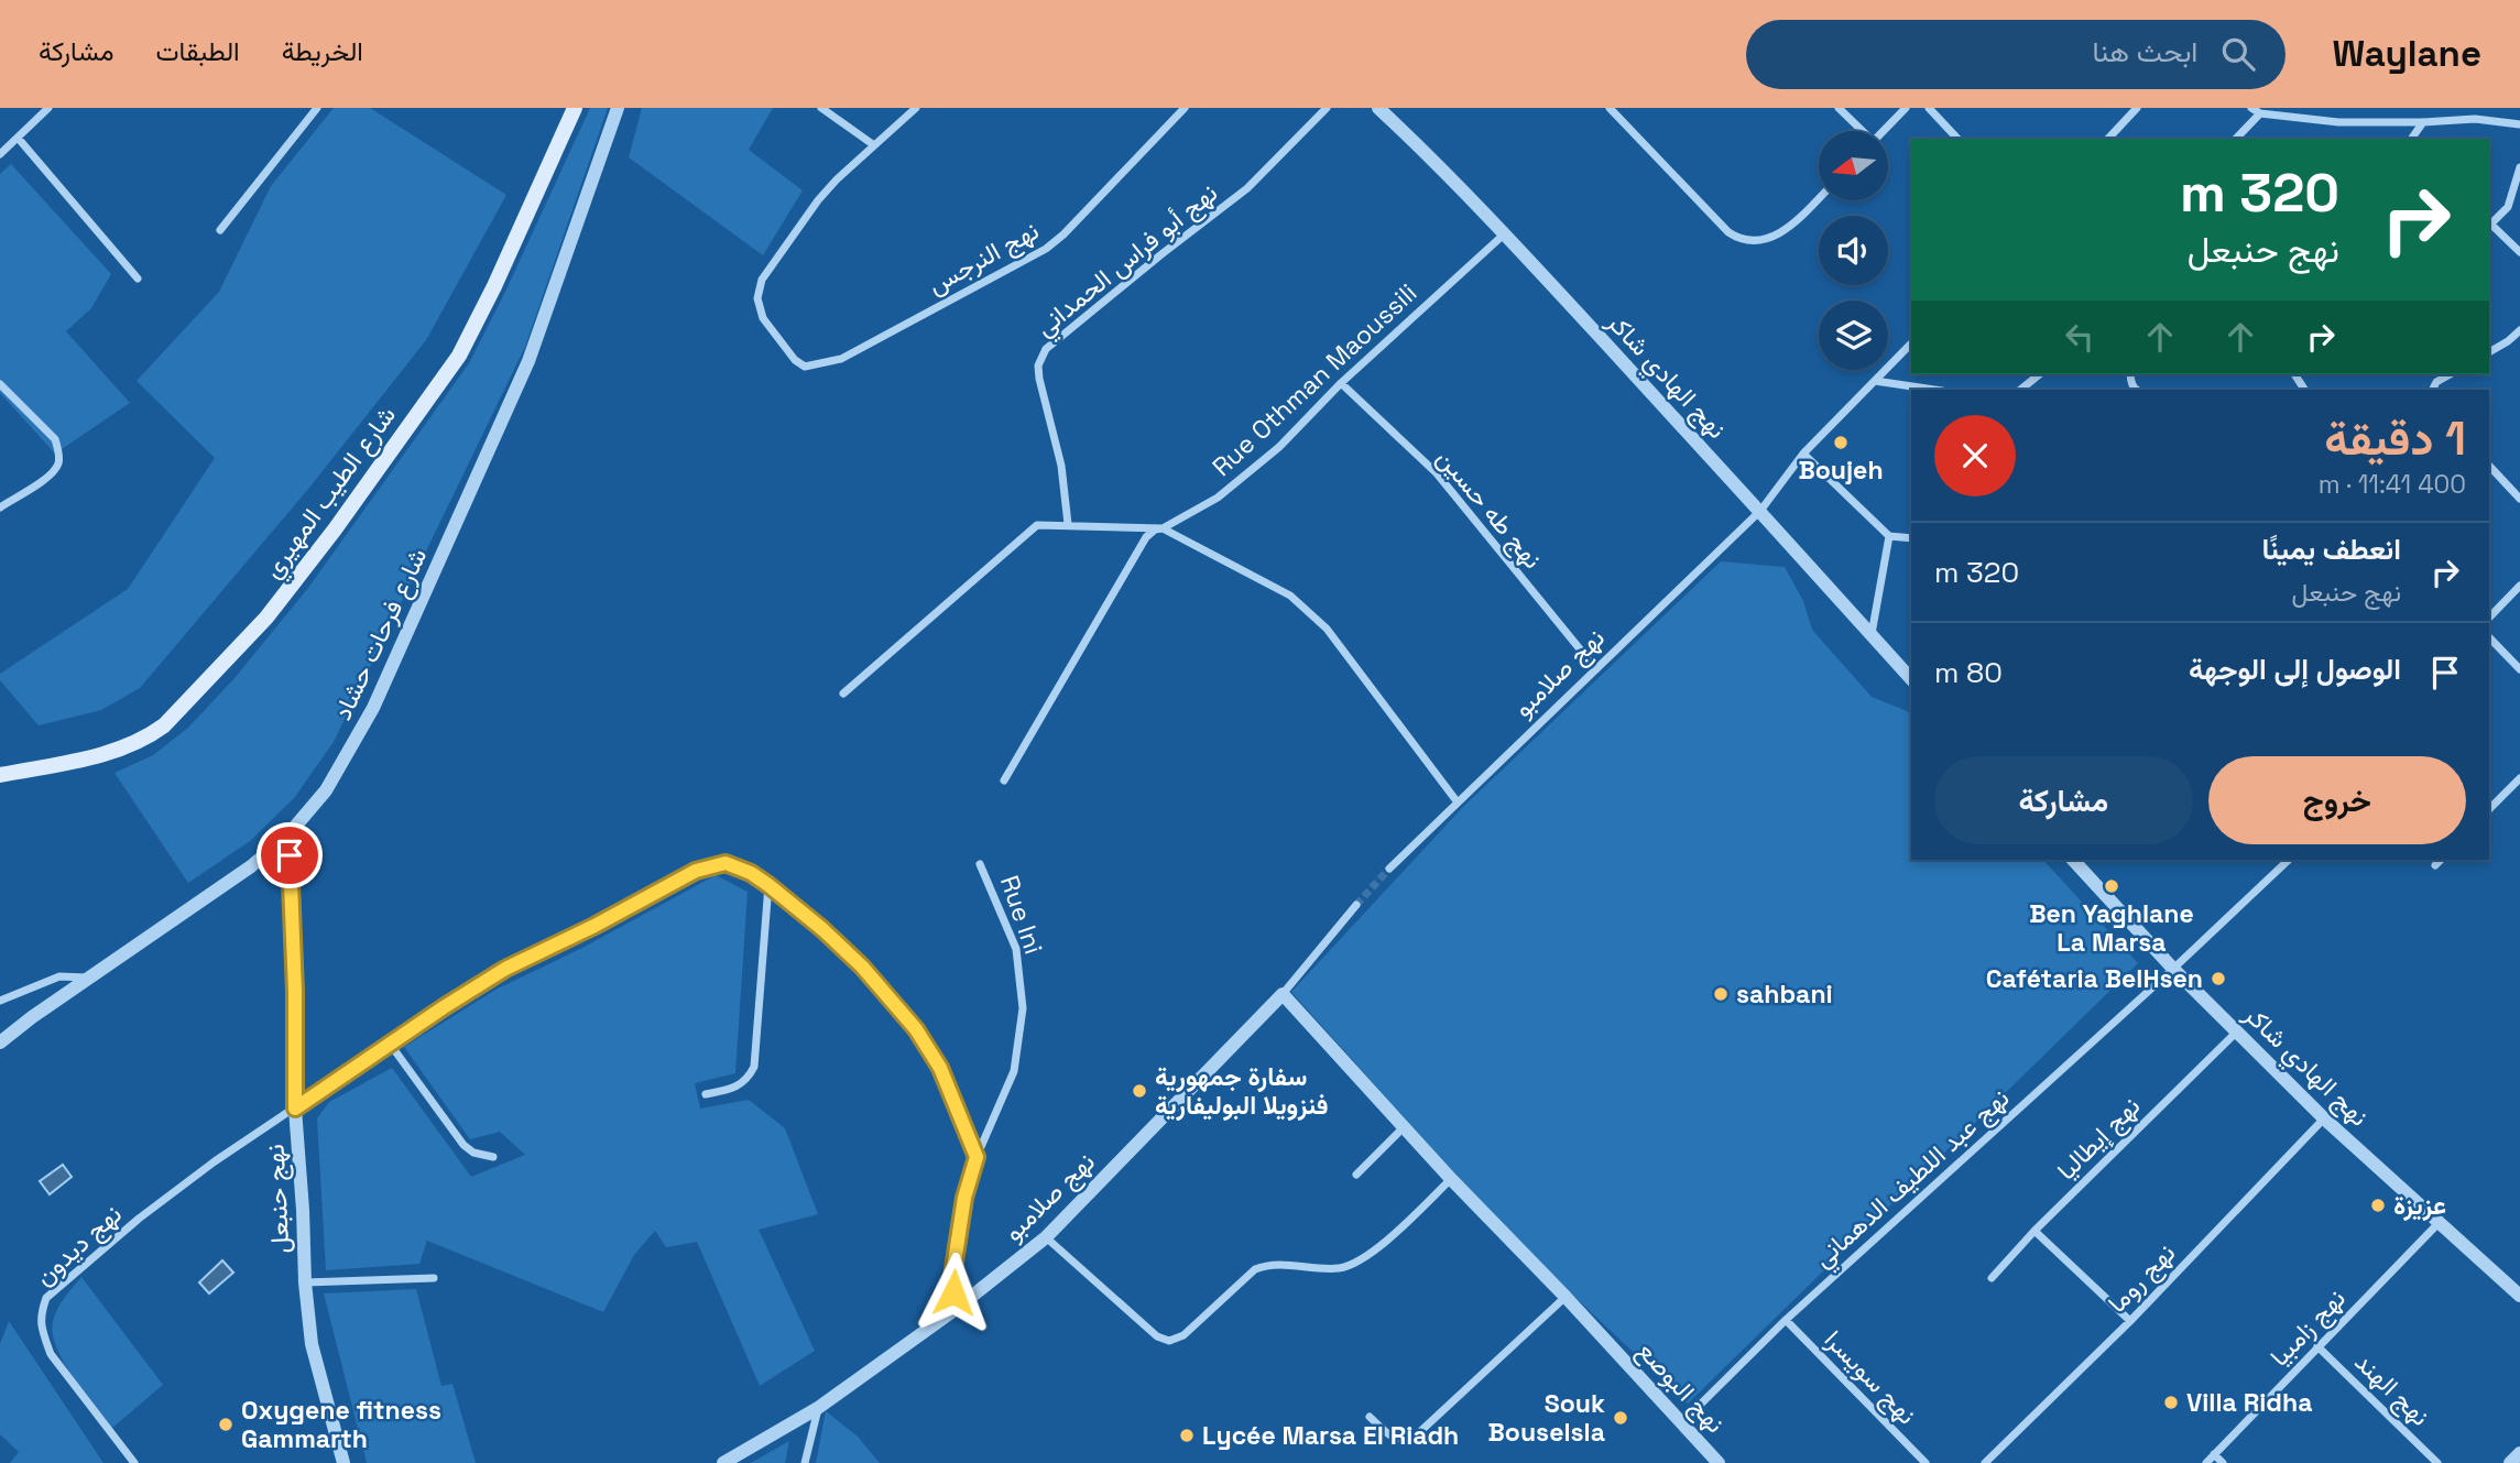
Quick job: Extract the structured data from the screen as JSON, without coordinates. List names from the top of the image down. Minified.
{"streets":{"main road":["شارع الطيب المهيري"],"street":["نهج النرجس","نهج أبو فراس الحمداني","نهج الهادي شاكر","Rue Othman Maoussili","نهج طه حسين","شارع فرحات حشاد","نهج صلامبو","Rue Ini","نهج إيطاليا","نهج عبد اللطيف الدهماني","نهج حنبعل","نهج ديدون","نهج روما","نهج زامبيا","نهج سويسرا","نهج البوصع","نهج الهند"]},"crossings":[["نهج الهادي شاكر","Rue Othman Maoussili"],["نهج الهادي شاكر","نهج صلامبو"],["نهج الهادي شاكر","نهج إيطاليا"],["نهج الهادي شاكر","نهج عبد اللطيف الدهماني"],["نهج الهادي شاكر","نهج روما"],["نهج الهادي شاكر","نهج زامبيا"],["Rue Othman Maoussili","نهج طه حسين"],["نهج طه حسين","نهج صلامبو"],["شارع فرحات حشاد","نهج حنبعل"],["نهج صلامبو","Rue Ini"],["نهج صلامبو","نهج البوصع"],["Rue Ini","نهج ديدون"],["نهج عبد اللطيف الدهماني","نهج سويسرا"],["نهج عبد اللطيف الدهماني","نهج البوصع"],["نهج حنبعل","نهج ديدون"],["نهج زامبيا","نهج الهند"]],"places":["Boujeh","Ben Yaghlane La Marsa","Cafétaria BelHsen","sahbani","سفارة جمهورية فنزويلا البوليفارية","عزيزة","Villa Ridha","Souk Bouselsla","Oxygene fitness Gammarth","Lycée Marsa El Riadh"],"north":"left","page":{"header":"Waylane","search":"ابحث هنا","nav":["الخريطة","الطبقات","مشاركة"],"turn":["320 m","نهج حنبعل"],"heading":["1 دقيقة","400 m · 11:41"],"list":[{"name":"انعطف يمينًا","note":"نهج حنبعل","value":"320 m"},{"name":"الوصول إلى الوجهة","value":"80 m"}],"buttons":["خروج","مشاركة"]}}
